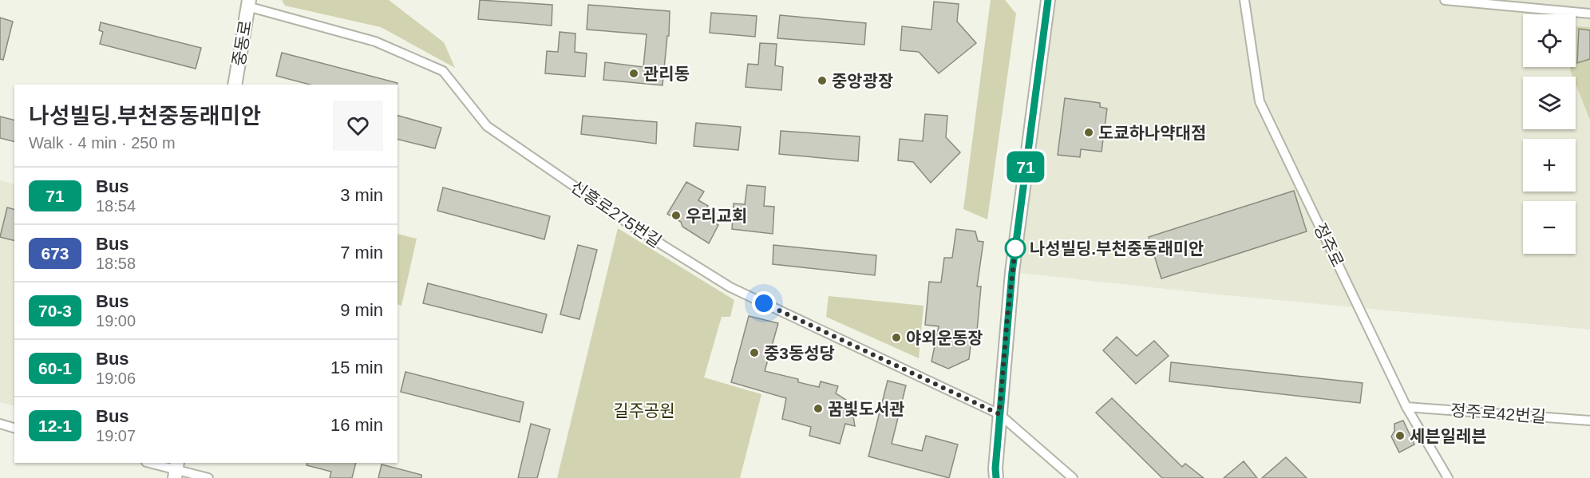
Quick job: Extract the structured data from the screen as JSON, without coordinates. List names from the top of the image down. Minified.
{"streets":{"street":["중동로","신흥로275번길","정주로","정주로42번길"]},"crossings":[["중동로","신흥로275번길"],["정주로","정주로42번길"]],"parks":["길주공원"],"places":["관리동","중앙광장","도쿄하나약대점","우리교회","나성빌딩.부천중동래미안","야외운동장","중3동성당","꿈빛도서관","세븐일레븐"],"lines":["bus line 71"],"page":{"on_map":"71","map_buttons":["+","−"],"heading":["나성빌딩.부천중동래미안","Walk · 4 min · 250 m"],"list":[{"mark":"71","name":"Bus","note":"18:54","value":"3 min"},{"mark":"673","name":"Bus","note":"18:58","value":"7 min"},{"mark":"70-3","name":"Bus","note":"19:00","value":"9 min"},{"mark":"60-1","name":"Bus","note":"19:06","value":"15 min"},{"mark":"12-1","name":"Bus","note":"19:07","value":"16 min"}]}}
